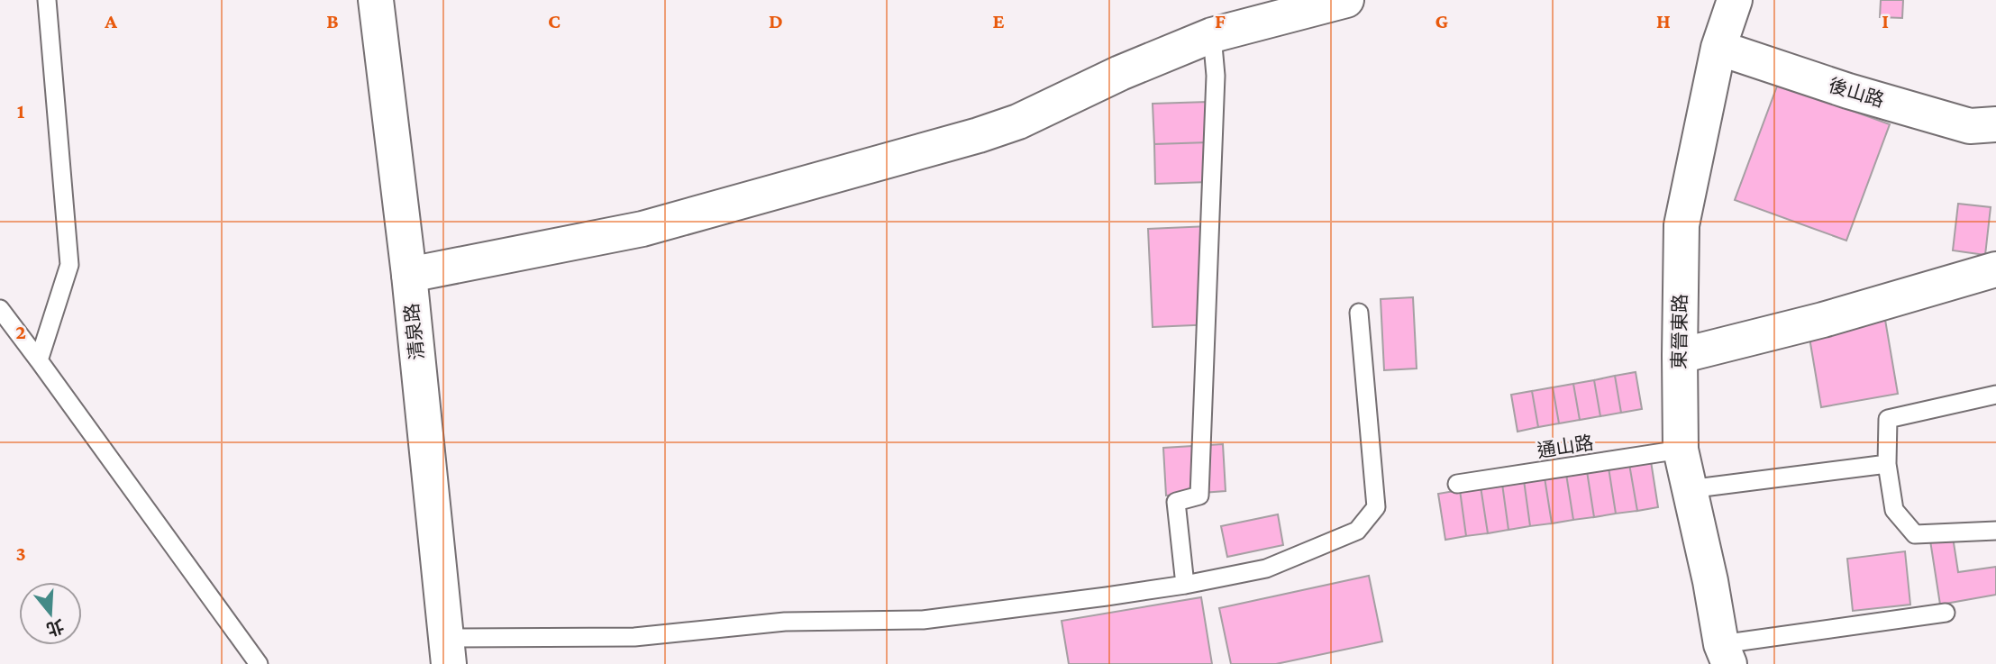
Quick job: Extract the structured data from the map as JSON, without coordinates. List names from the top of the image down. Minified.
{"streets":{"street":["後山路","清泉路","東晉東路"],"lane":["通山路"]},"crossings":[["後山路","東晉東路"],["東晉東路","通山路"]],"north":"bottom","grid":{"columns":["A","B","C","D","E","F","G","H","I"],"rows":["1","2","3"]}}
